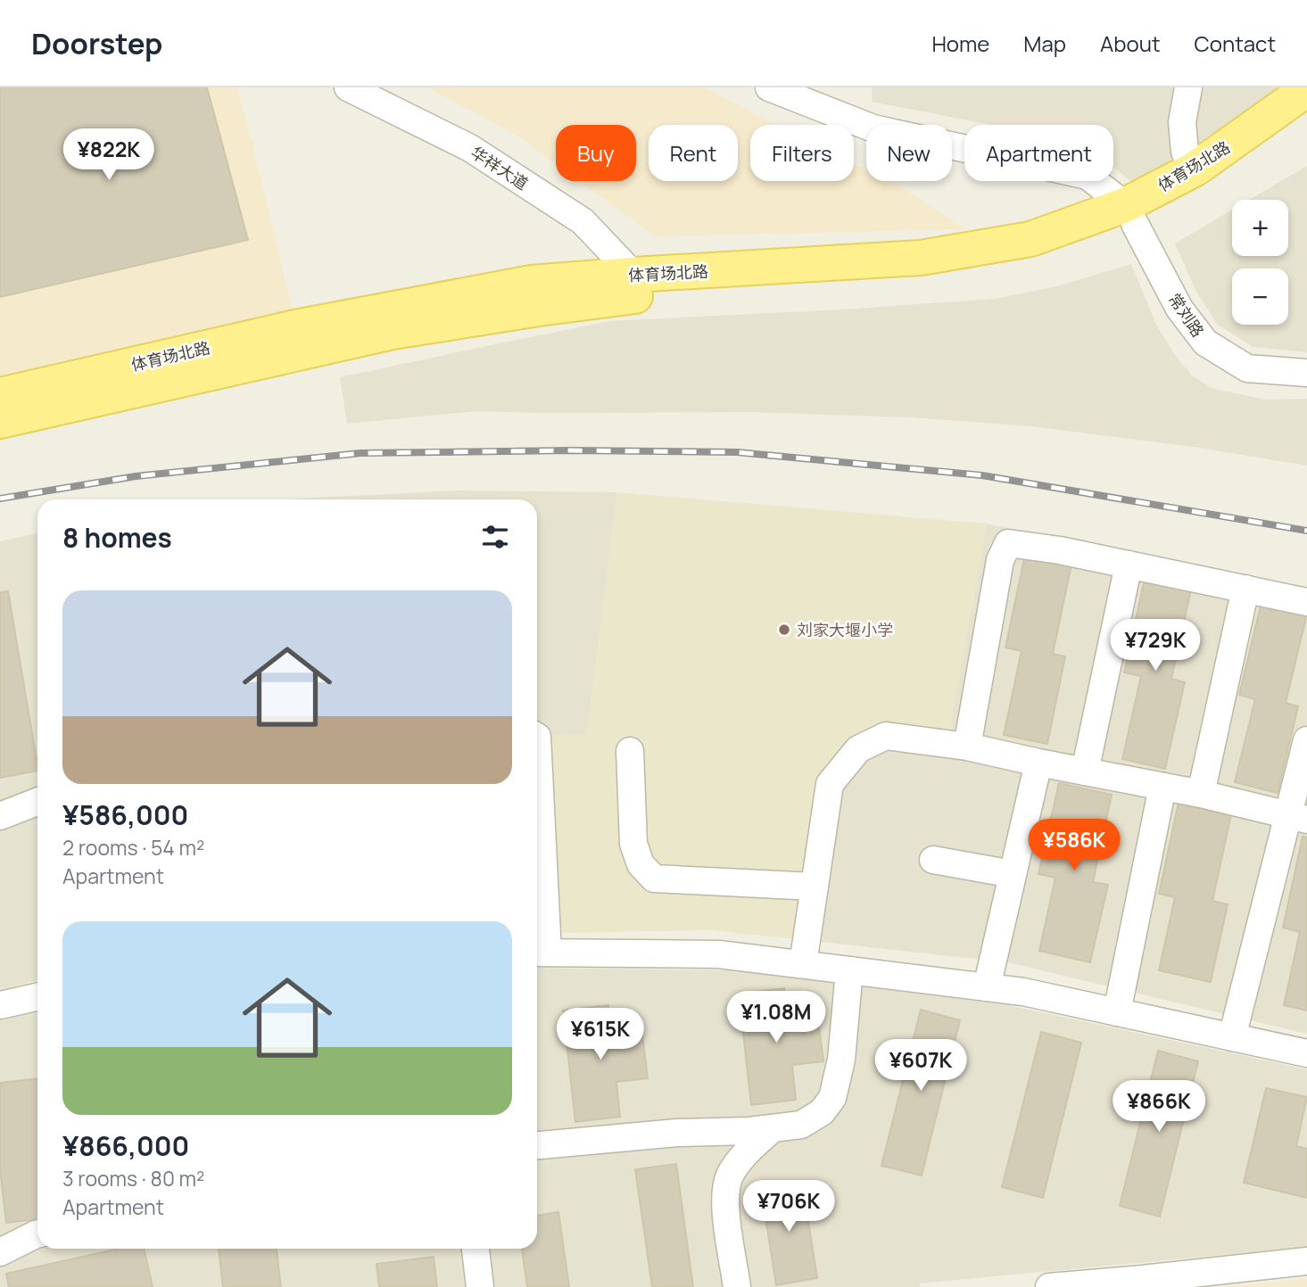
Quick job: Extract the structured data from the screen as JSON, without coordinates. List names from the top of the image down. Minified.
{"streets":{"main road":["体育场北路"],"street":["华祥大道","常刘路"]},"crossings":[["体育场北路","华祥大道"],["体育场北路","常刘路"]],"places":["刘家大堰小学"],"page":{"header":"Doorstep","nav":["Home","Map","About","Contact"],"chip":["Buy","Rent","Filters","New","Apartment"],"price":["¥822K","¥729K","¥586K","¥1.08M","¥615K","¥607K","¥866K","¥706K"],"map_buttons":["+","−"],"heading":"8 homes","list":[{"name":"¥586,000","note":"2 rooms · 54 m² · Apartment"},{"name":"¥866,000","note":"3 rooms · 80 m² · Apartment"}]}}
